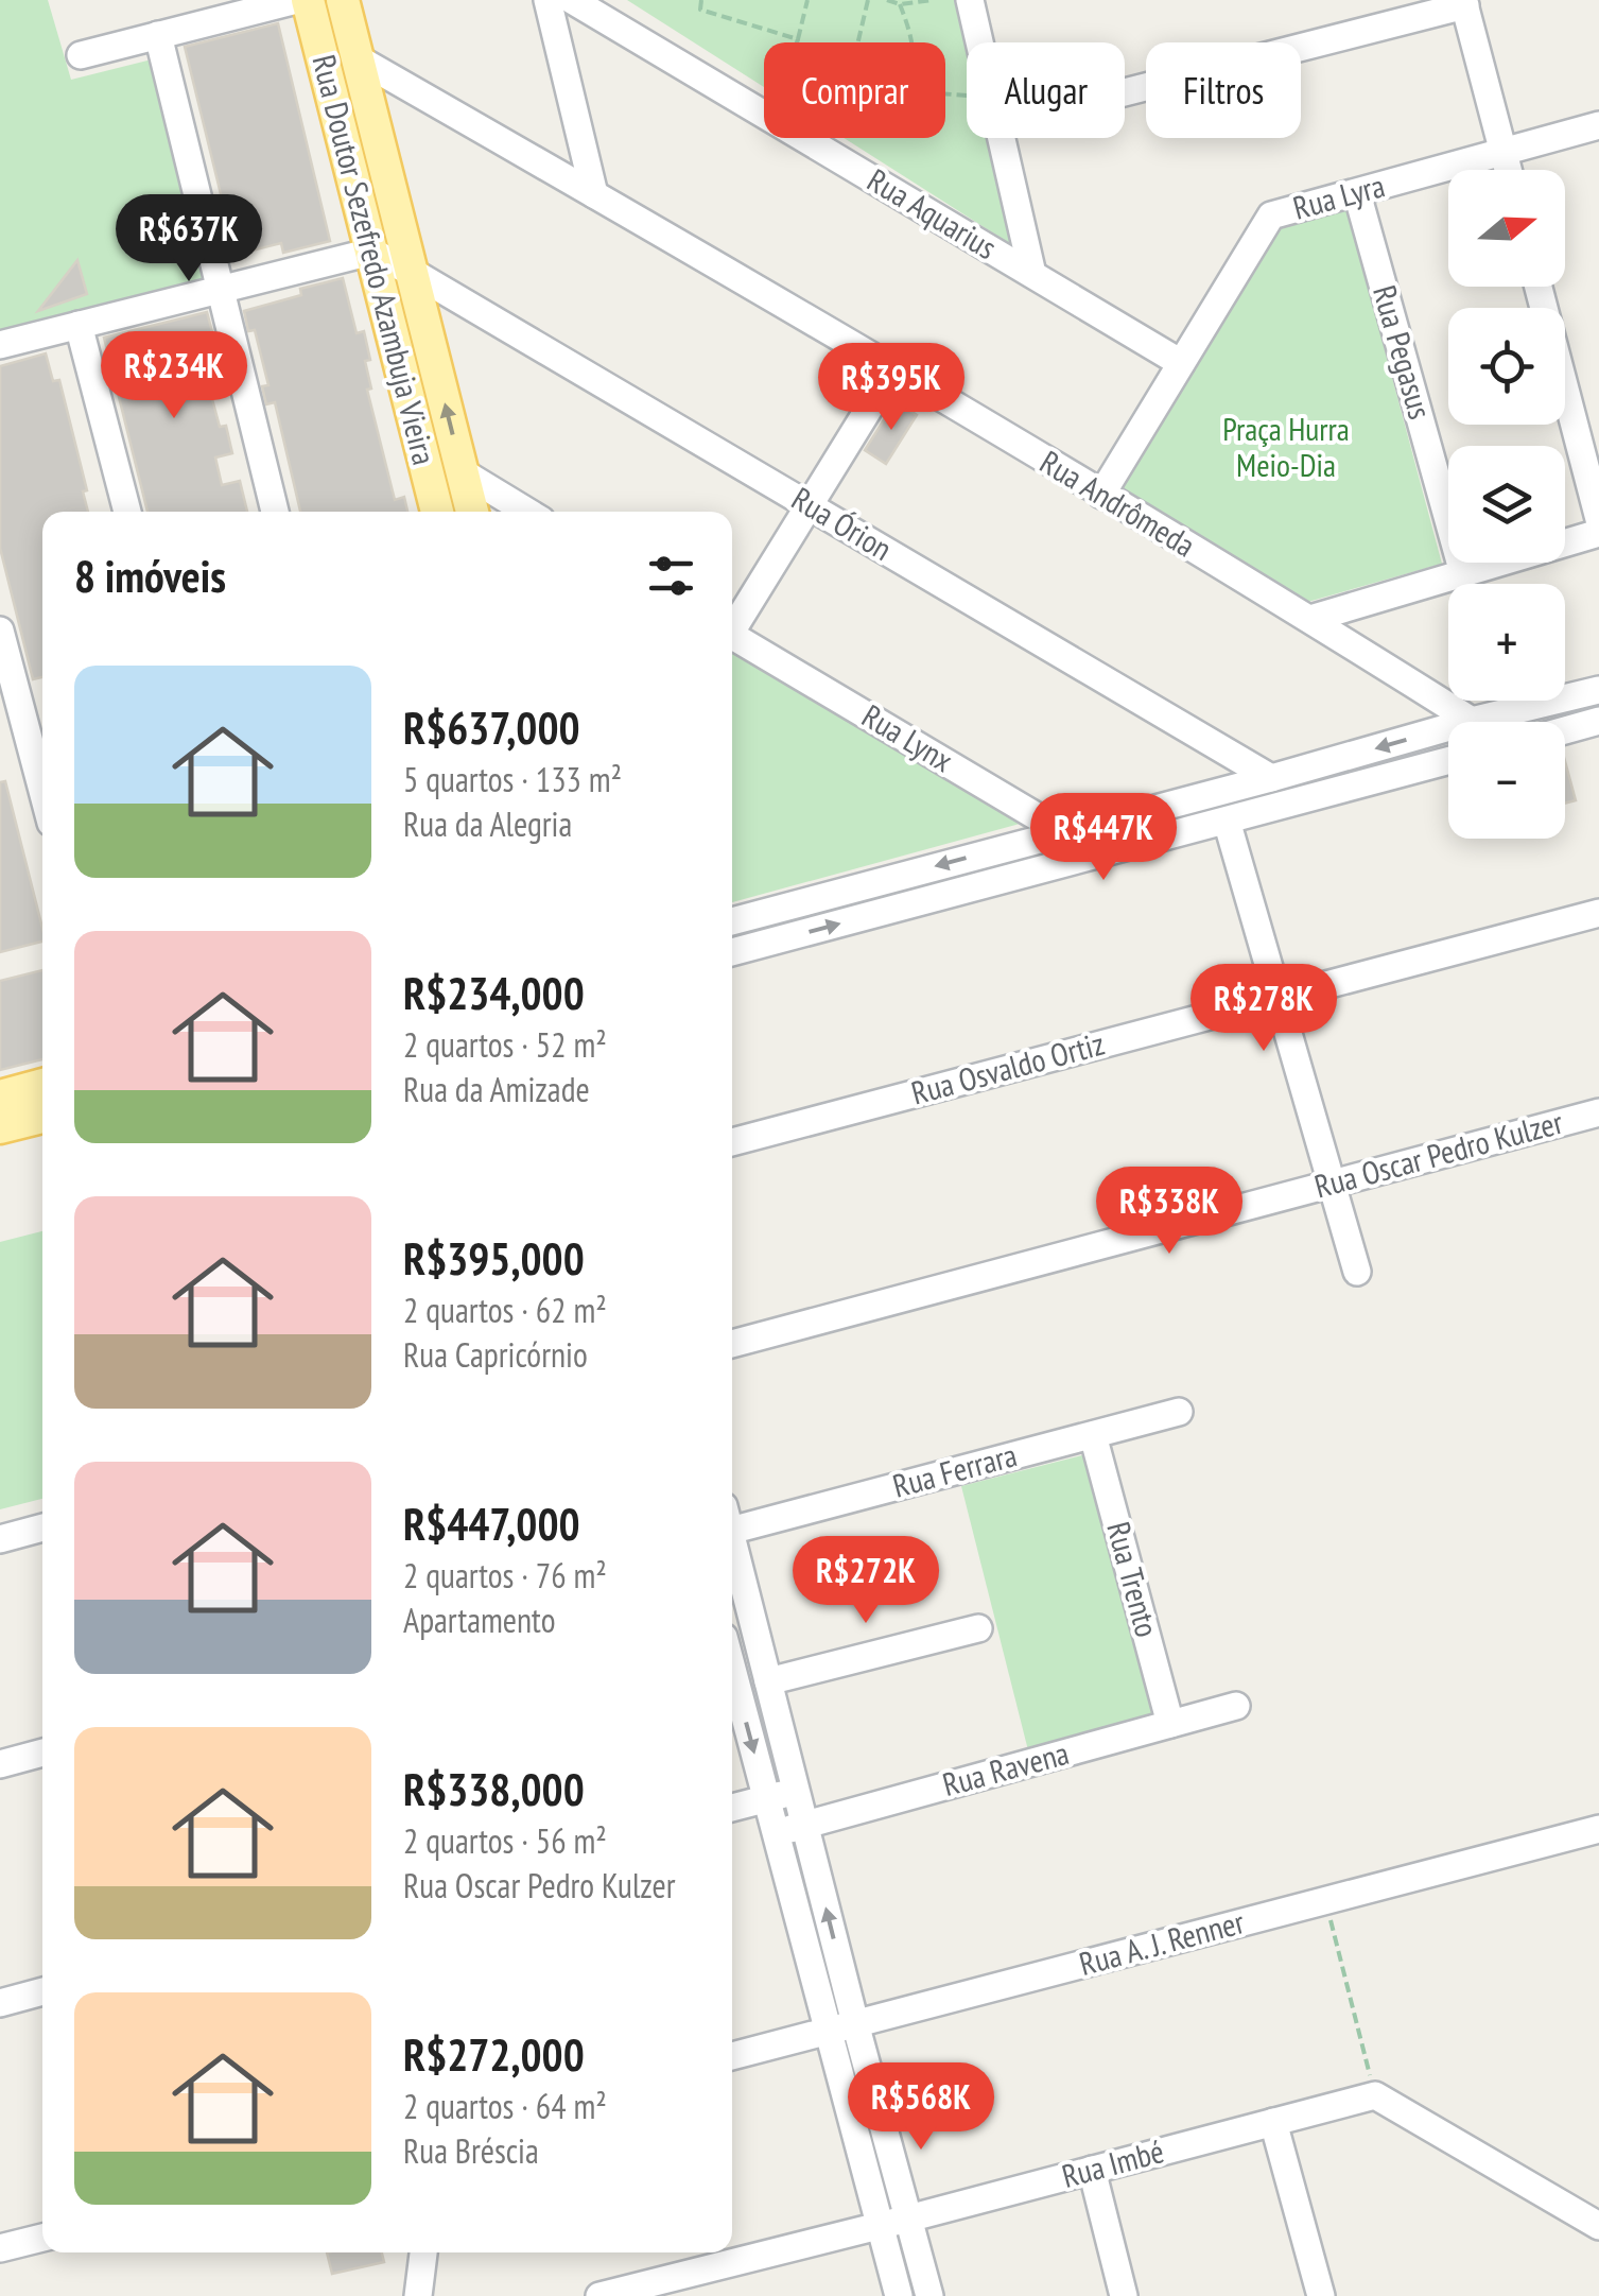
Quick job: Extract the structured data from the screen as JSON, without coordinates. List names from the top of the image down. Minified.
{"streets":{"main road":["Rua Doutor Sezefredo Azambuja Vieira"],"street":["Rua Lyra","Rua Aquarius","Rua Pegasus","Rua Andrômeda","Rua Órion","Rua Lynx","Rua Osvaldo Ortiz","Rua Oscar Pedro Kulzer","Rua Ferrara","Rua Trento","Rua Ravena","Rua A. J. Renner","Rua Imbé"]},"crossings":[["Rua Lyra","Rua Aquarius"],["Rua Lyra","Rua Pegasus"],["Rua Lyra","Rua Andrômeda"],["Rua Doutor Sezefredo Azambuja Vieira","Rua Andrômeda"],["Rua Doutor Sezefredo Azambuja Vieira","Rua Órion"],["Rua Ferrara","Rua Trento"],["Rua Trento","Rua Ravena"]],"parks":["Praça Hurra Meio-Dia"],"north":"right","page":{"chip":["Comprar","Alugar","Filtros"],"map_buttons":["+","−"],"price":["R$637K","R$234K","R$395K","R$447K","R$278K","R$338K","R$272K","R$568K"],"heading":"8 imóveis","list":[{"name":"R$637,000","note":"5 quartos · 133 m² · Rua da Alegria"},{"name":"R$234,000","note":"2 quartos · 52 m² · Rua da Amizade"},{"name":"R$395,000","note":"2 quartos · 62 m² · Rua Capricórnio"},{"name":"R$447,000","note":"2 quartos · 76 m² · Apartamento"},{"name":"R$338,000","note":"2 quartos · 56 m² · Rua Oscar Pedro Kulzer"},{"name":"R$272,000","note":"2 quartos · 64 m² · Rua Bréscia"}]}}
